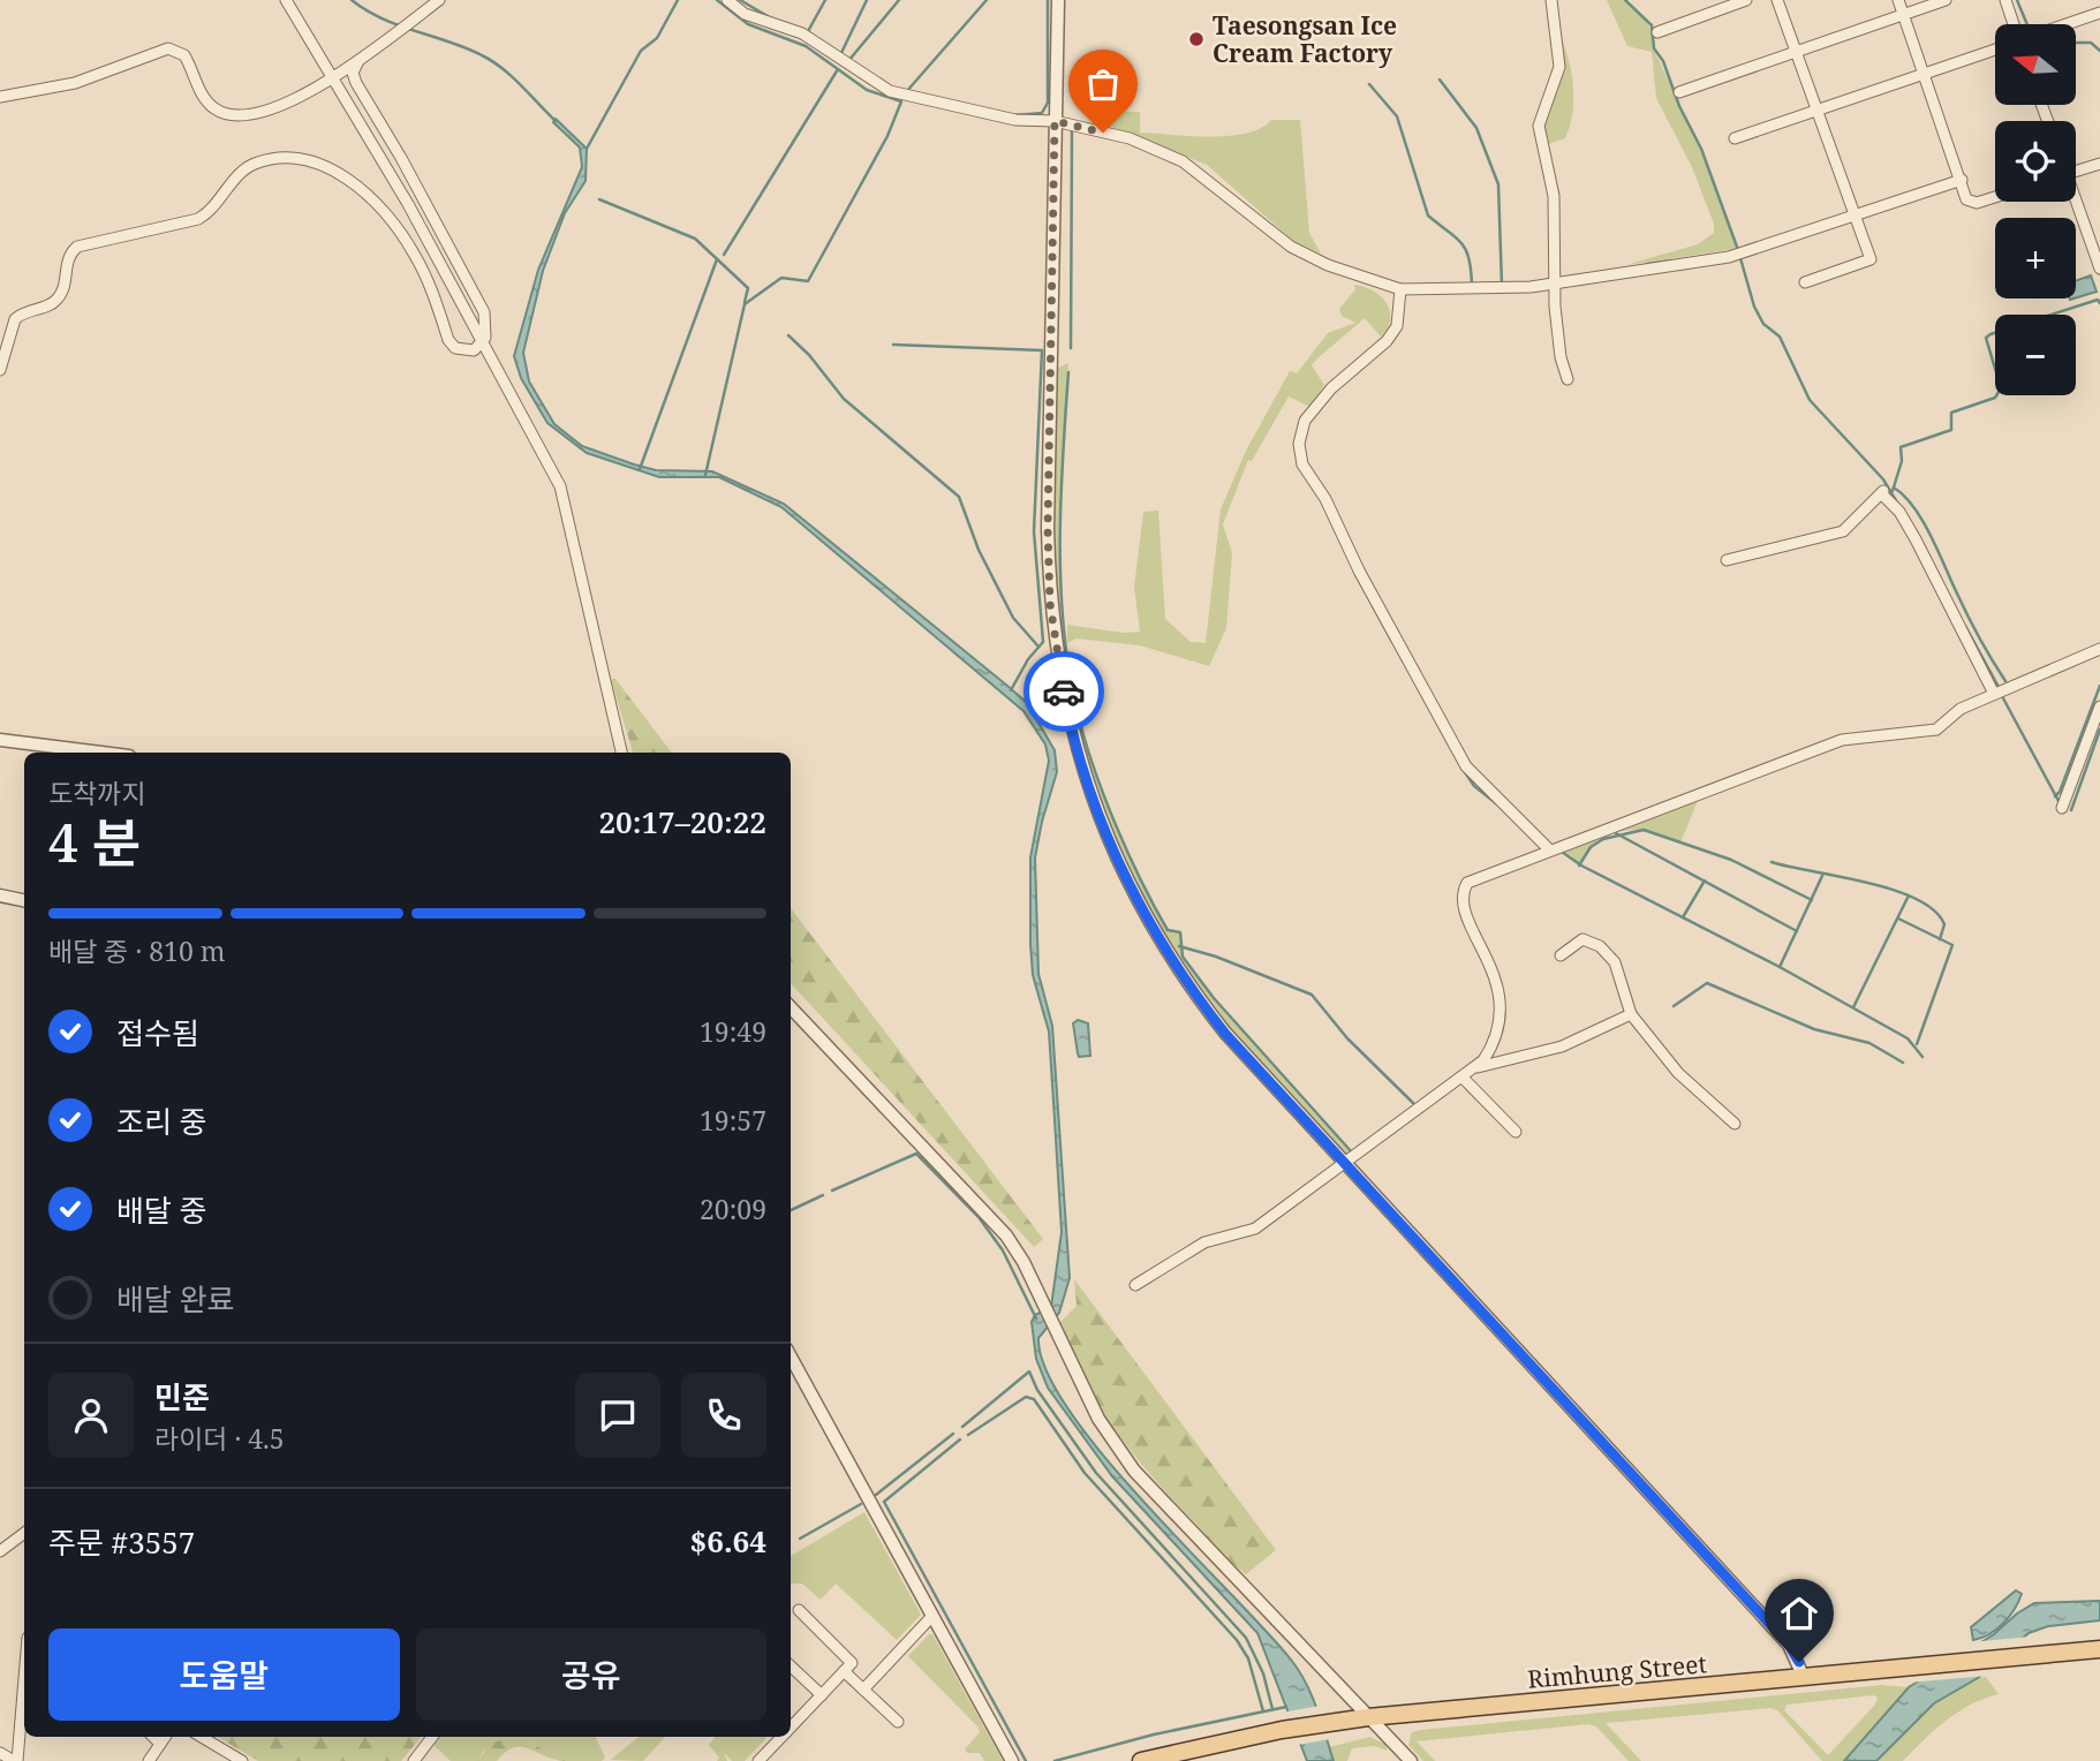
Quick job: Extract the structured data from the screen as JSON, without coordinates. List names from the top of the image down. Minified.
{"streets":{"main road":["Rimhung Street"]},"places":["Taesongsan Ice Cream Factory"],"north":"left","page":{"map_buttons":["+","−"],"heading":["4 분","도착까지","20:17–20:22"],"panel":["민준","라이더 · 4.5","주문 #3557","$6.64"],"bar":"배달 중 · 810 m","list":[["접수됨","19:49"],["조리 중","19:57"],["배달 중","20:09"],"배달 완료"],"buttons":["도움말","공유"]}}
